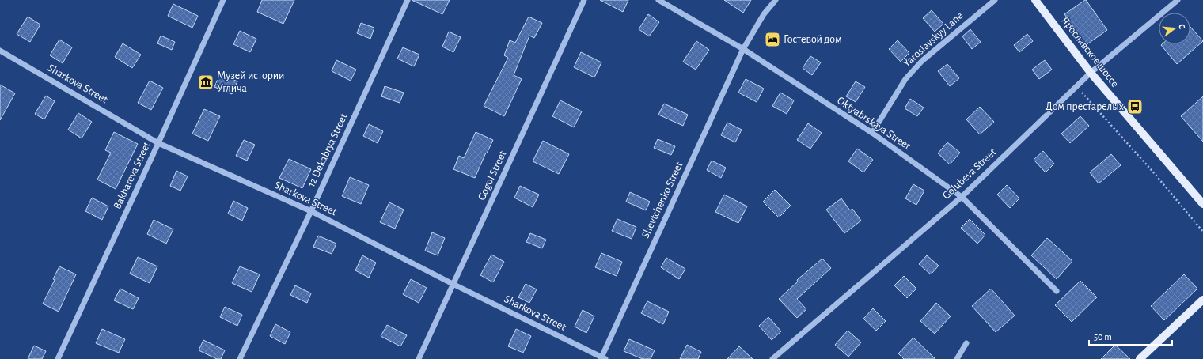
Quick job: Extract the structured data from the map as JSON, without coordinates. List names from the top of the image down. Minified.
{"streets":{"main road":["Ярославское шоссе"],"street":["Yaroslavskyy Lane","Sharkova Street","Oktyabrskaya Street","12 Dekabrya Street","Golubeva Street","Bakhareva Street","Gogol Street","Shevtchenko Street"]},"crossings":[["Yaroslavskyy Lane","Oktyabrskaya Street"],["Ярославское шоссе","Golubeva Street"],["Sharkova Street","12 Dekabrya Street"],["Sharkova Street","Bakhareva Street"],["Sharkova Street","Gogol Street"],["Sharkova Street","Shevtchenko Street"],["Oktyabrskaya Street","Golubeva Street"],["Oktyabrskaya Street","Shevtchenko Street"]],"places":{"hotel":["Гостевой дом"],"museum":["Музей истории Углича"],"bus stop":["Дом престарелых"]},"scale_bar":"50 m","north":"right"}
